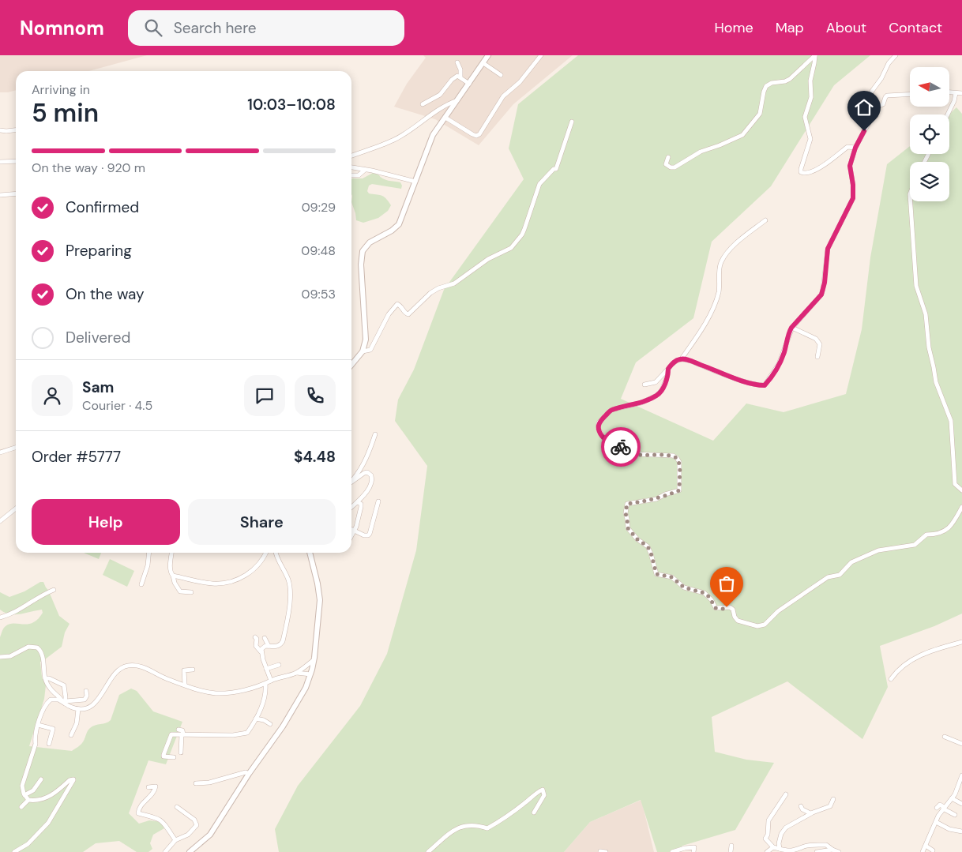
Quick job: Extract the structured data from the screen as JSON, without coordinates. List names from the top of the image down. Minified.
{"north":"left","page":{"header":"Nomnom","search":"Search here","nav":["Home","Map","About","Contact"],"heading":["5 min","Arriving in","10:03–10:08"],"panel":["Sam","Courier · 4.5","Order #5777","$4.48"],"bar":"On the way · 920 m","list":[["Confirmed","09:29"],["Preparing","09:48"],["On the way","09:53"],"Delivered"],"buttons":["Help","Share"]}}
